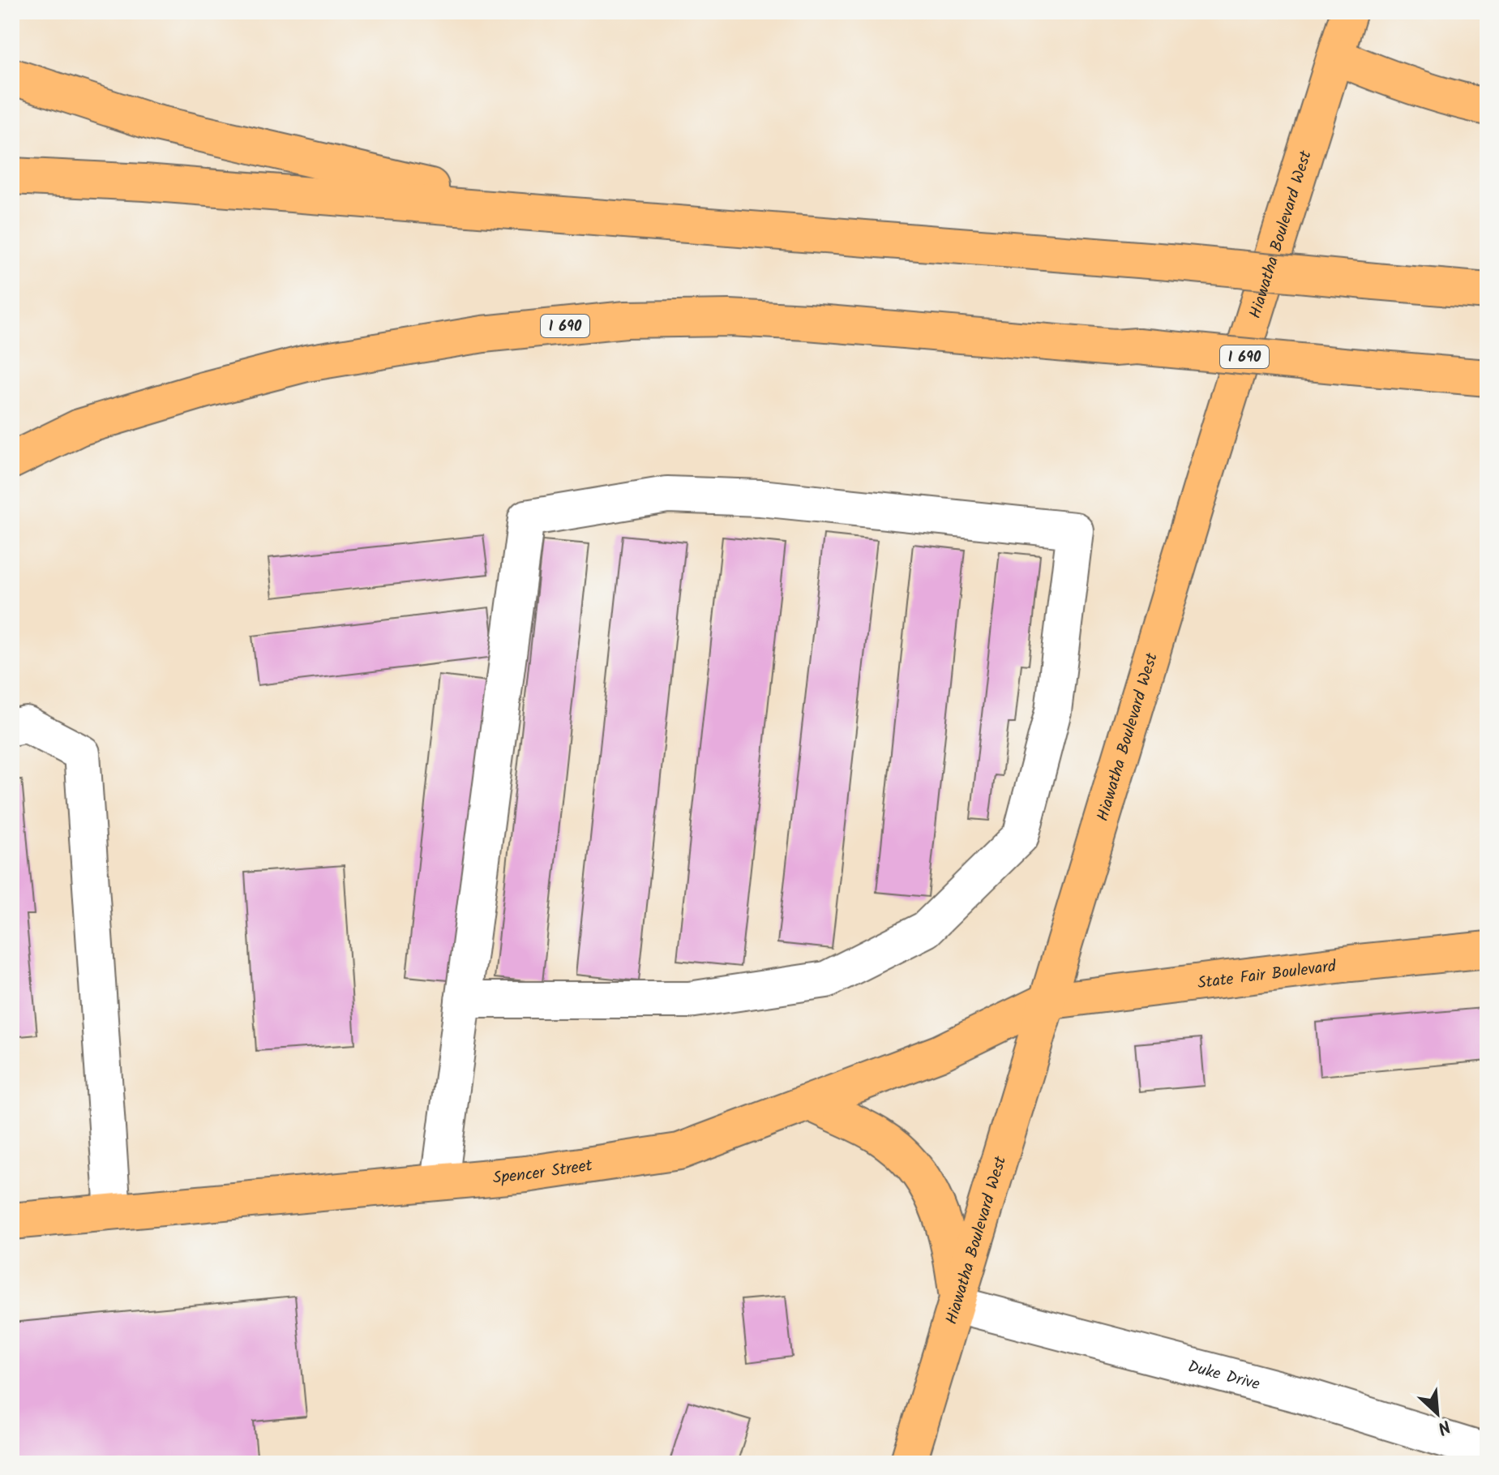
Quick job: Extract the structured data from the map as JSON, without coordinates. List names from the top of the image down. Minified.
{"streets":{"main road":["Hiawatha Boulevard West","I 690","State Fair Boulevard","Spencer Street"],"lane":["Duke Drive"]},"crossings":[["Hiawatha Boulevard West","State Fair Boulevard"],["Hiawatha Boulevard West","Spencer Street"],["Hiawatha Boulevard West","Duke Drive"],["State Fair Boulevard","Spencer Street"]],"north":"bottom right"}
